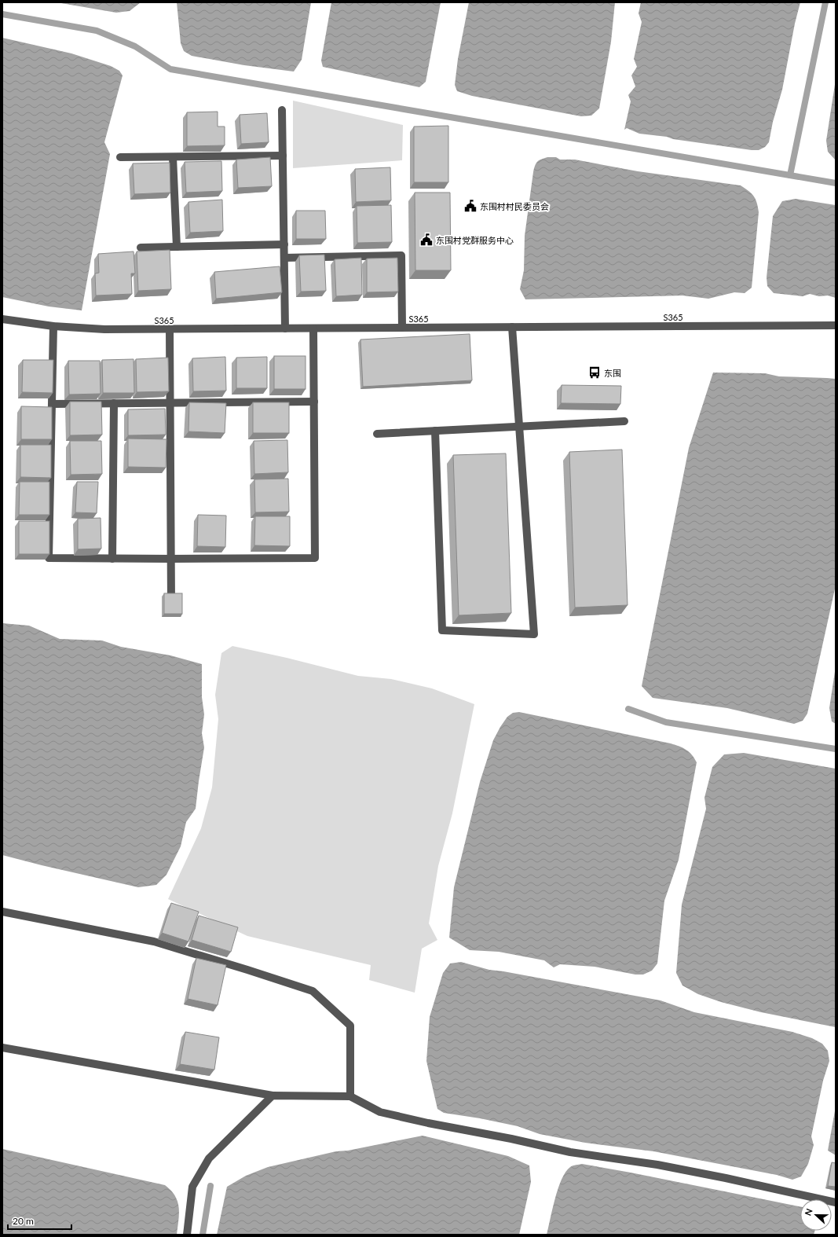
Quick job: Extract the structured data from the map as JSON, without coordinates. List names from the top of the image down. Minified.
{"streets":{"street":["S365"]},"places":{"public building":["东围村村民委员会","东围村党群服务中心"],"bus stop":["东围"]},"scale_bar":"20 m","north":"left"}
